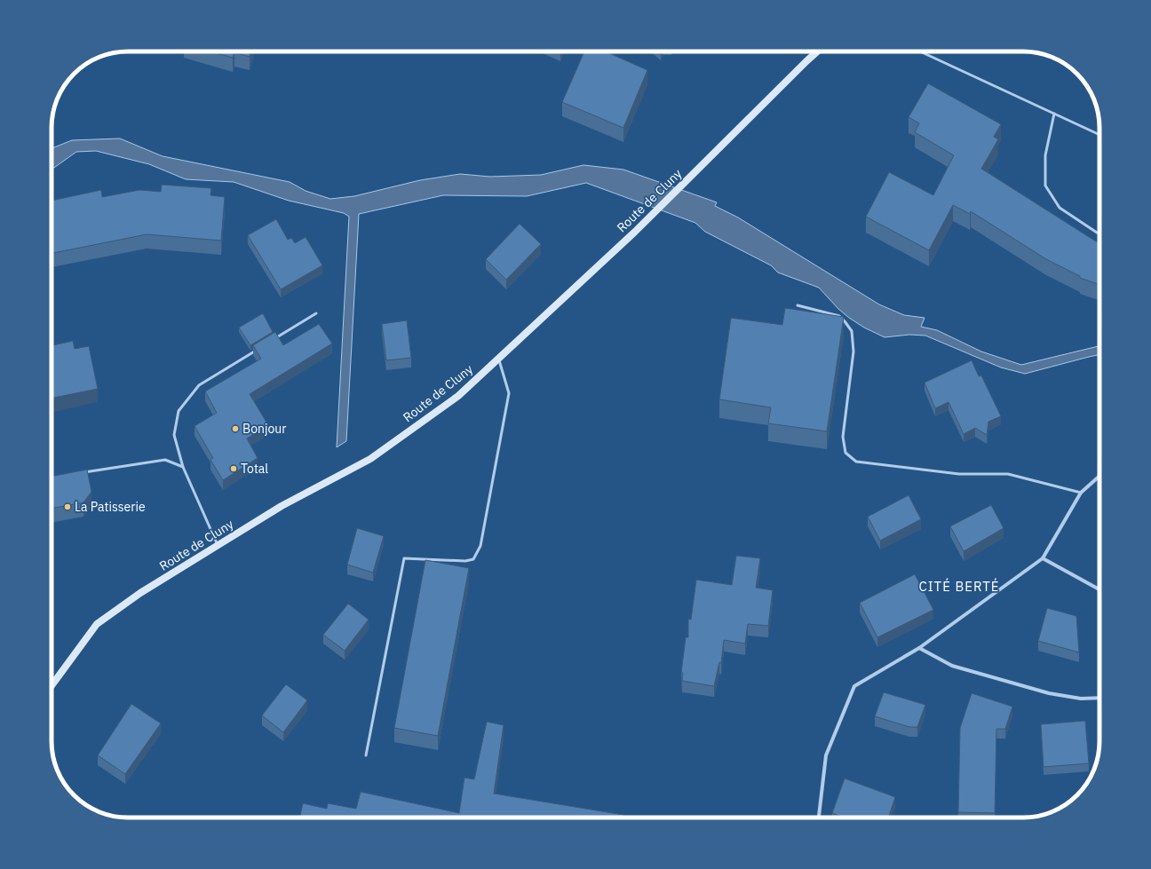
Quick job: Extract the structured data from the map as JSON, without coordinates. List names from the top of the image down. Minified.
{"streets":{"main road":["Route de Cluny"]},"districts":["CITÉ BERTÉ"],"places":["Bonjour","Total","La Patisserie"]}
